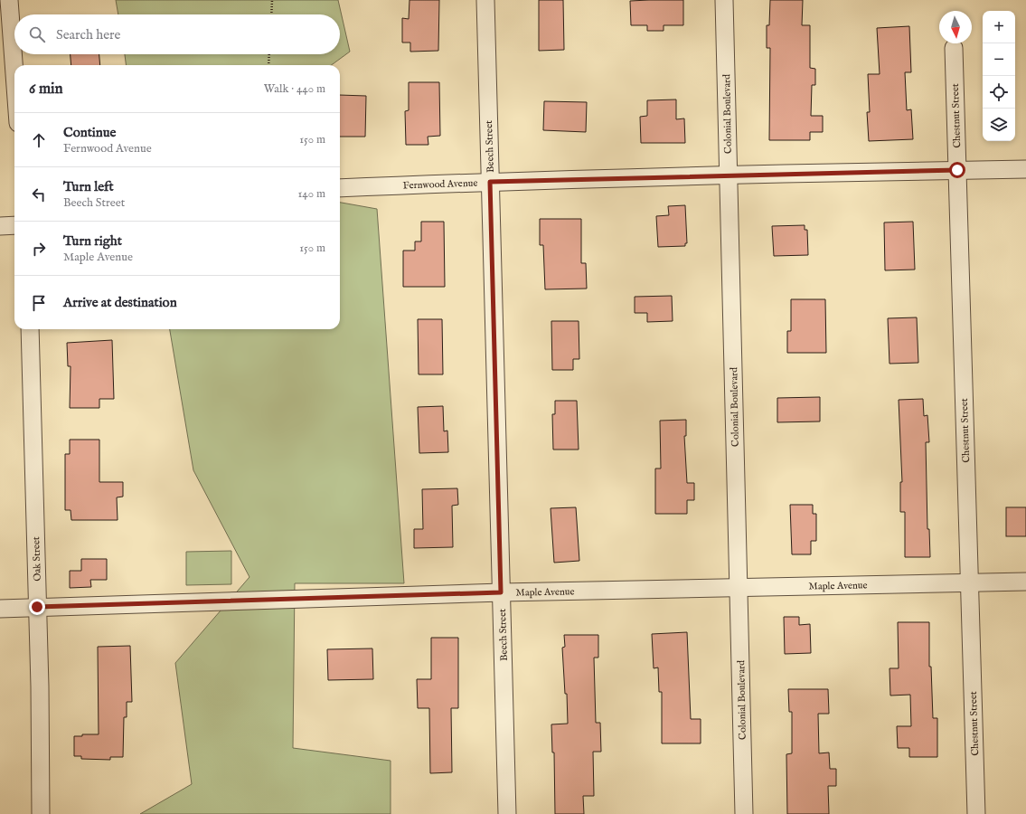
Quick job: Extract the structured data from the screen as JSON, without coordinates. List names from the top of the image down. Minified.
{"streets":{"street":["Colonial Boulevard","Chestnut Street","Beech Street","Fernwood Avenue","Oak Street","Maple Avenue"]},"crossings":[["Colonial Boulevard","Fernwood Avenue"],["Colonial Boulevard","Maple Avenue"],["Chestnut Street","Fernwood Avenue"],["Chestnut Street","Maple Avenue"],["Beech Street","Fernwood Avenue"],["Beech Street","Maple Avenue"],["Oak Street","Maple Avenue"]],"north":"bottom","page":{"map_buttons":["+","−"],"search":"Search here","heading":["6 min","Walk · 440 m"],"list":[["Continue","Fernwood Avenue","150 m"],["Turn left","Beech Street","140 m"],["Turn right","Maple Avenue","150 m"],"Arrive at destination"]}}
